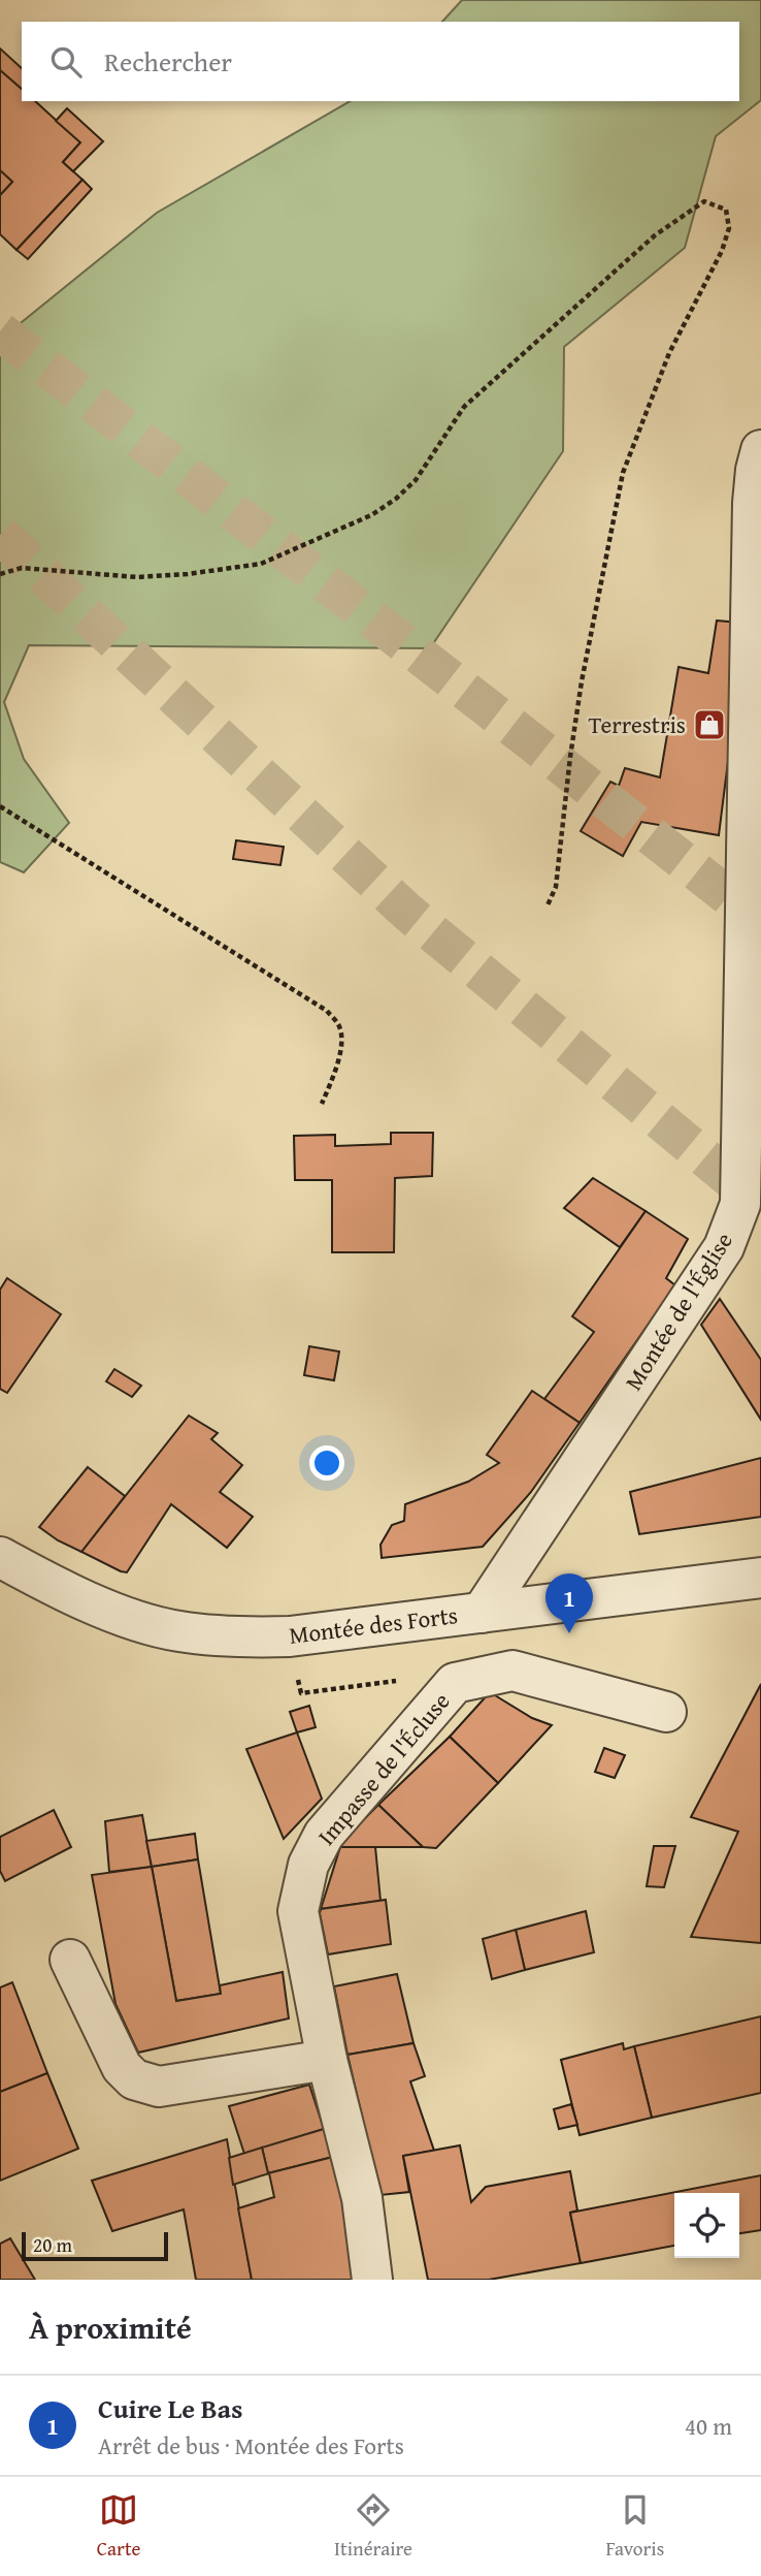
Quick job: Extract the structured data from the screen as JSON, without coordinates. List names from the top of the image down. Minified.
{"streets":{"street":["Montée de l'Église","Montée des Forts","Impasse de l'Écluse"]},"crossings":[["Montée de l'Église","Montée des Forts"]],"places":{"shop":["Terrestris"]},"scale_bar":"20 m","page":{"search":"Rechercher","pins":"1","scale":"20 m","heading":"À proximité","list":[{"mark":"1","name":"Cuire Le Bas","note":"Arrêt de bus · Montée des Forts","value":"40 m"}],"nav":["Carte","Itinéraire","Favoris"]}}
